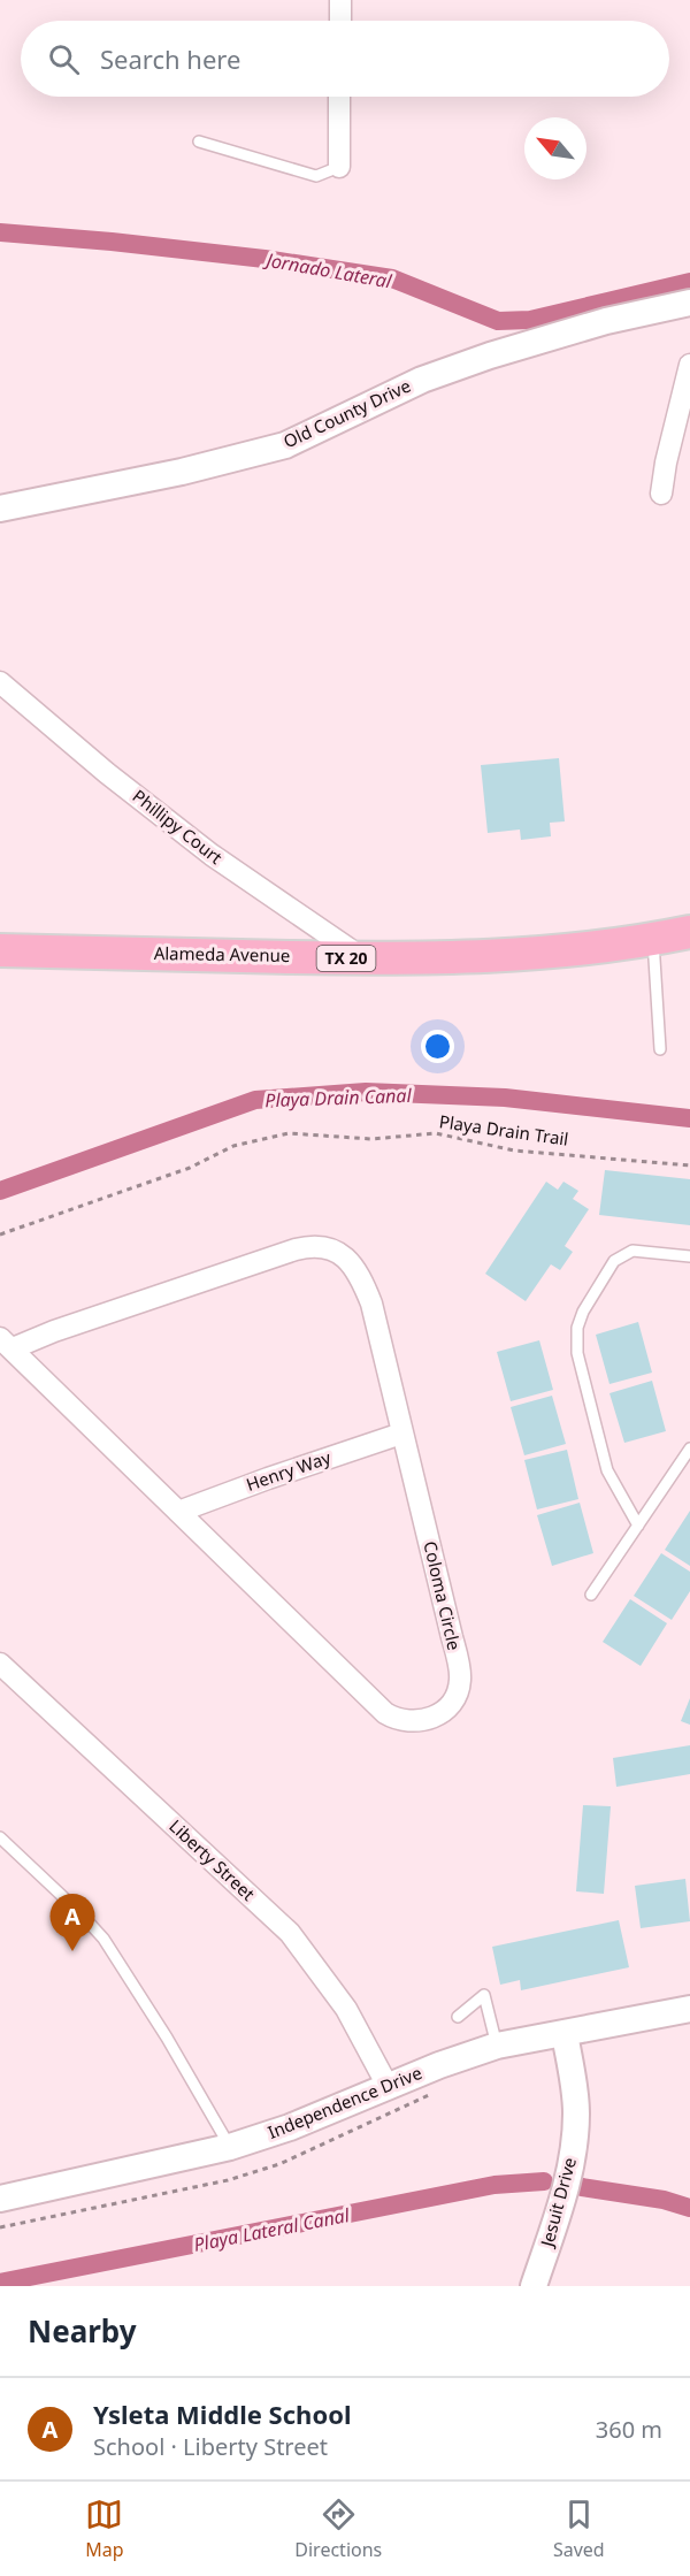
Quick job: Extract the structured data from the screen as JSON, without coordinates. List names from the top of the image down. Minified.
{"streets":{"main road":["Alameda Avenue","TX 20"],"street":["Old County Drive","Phillipy Court","Henry Way","Coloma Circle","Liberty Street","Independence Drive","Jesuit Drive"],"path":["Playa Drain Trail"]},"crossings":[["Phillipy Court","Alameda Avenue"],["Henry Way","Coloma Circle"],["Liberty Street","Independence Drive"],["Independence Drive","Jesuit Drive"]],"water":["Jornado Lateral","Playa Drain Canal","Playa Lateral Canal"],"north":"top left","page":{"search":"Search here","pins":"A","heading":"Nearby","list":[{"mark":"A","name":"Ysleta Middle School","note":"School · Liberty Street","value":"360 m"}],"nav":["Map","Directions","Saved"]}}
